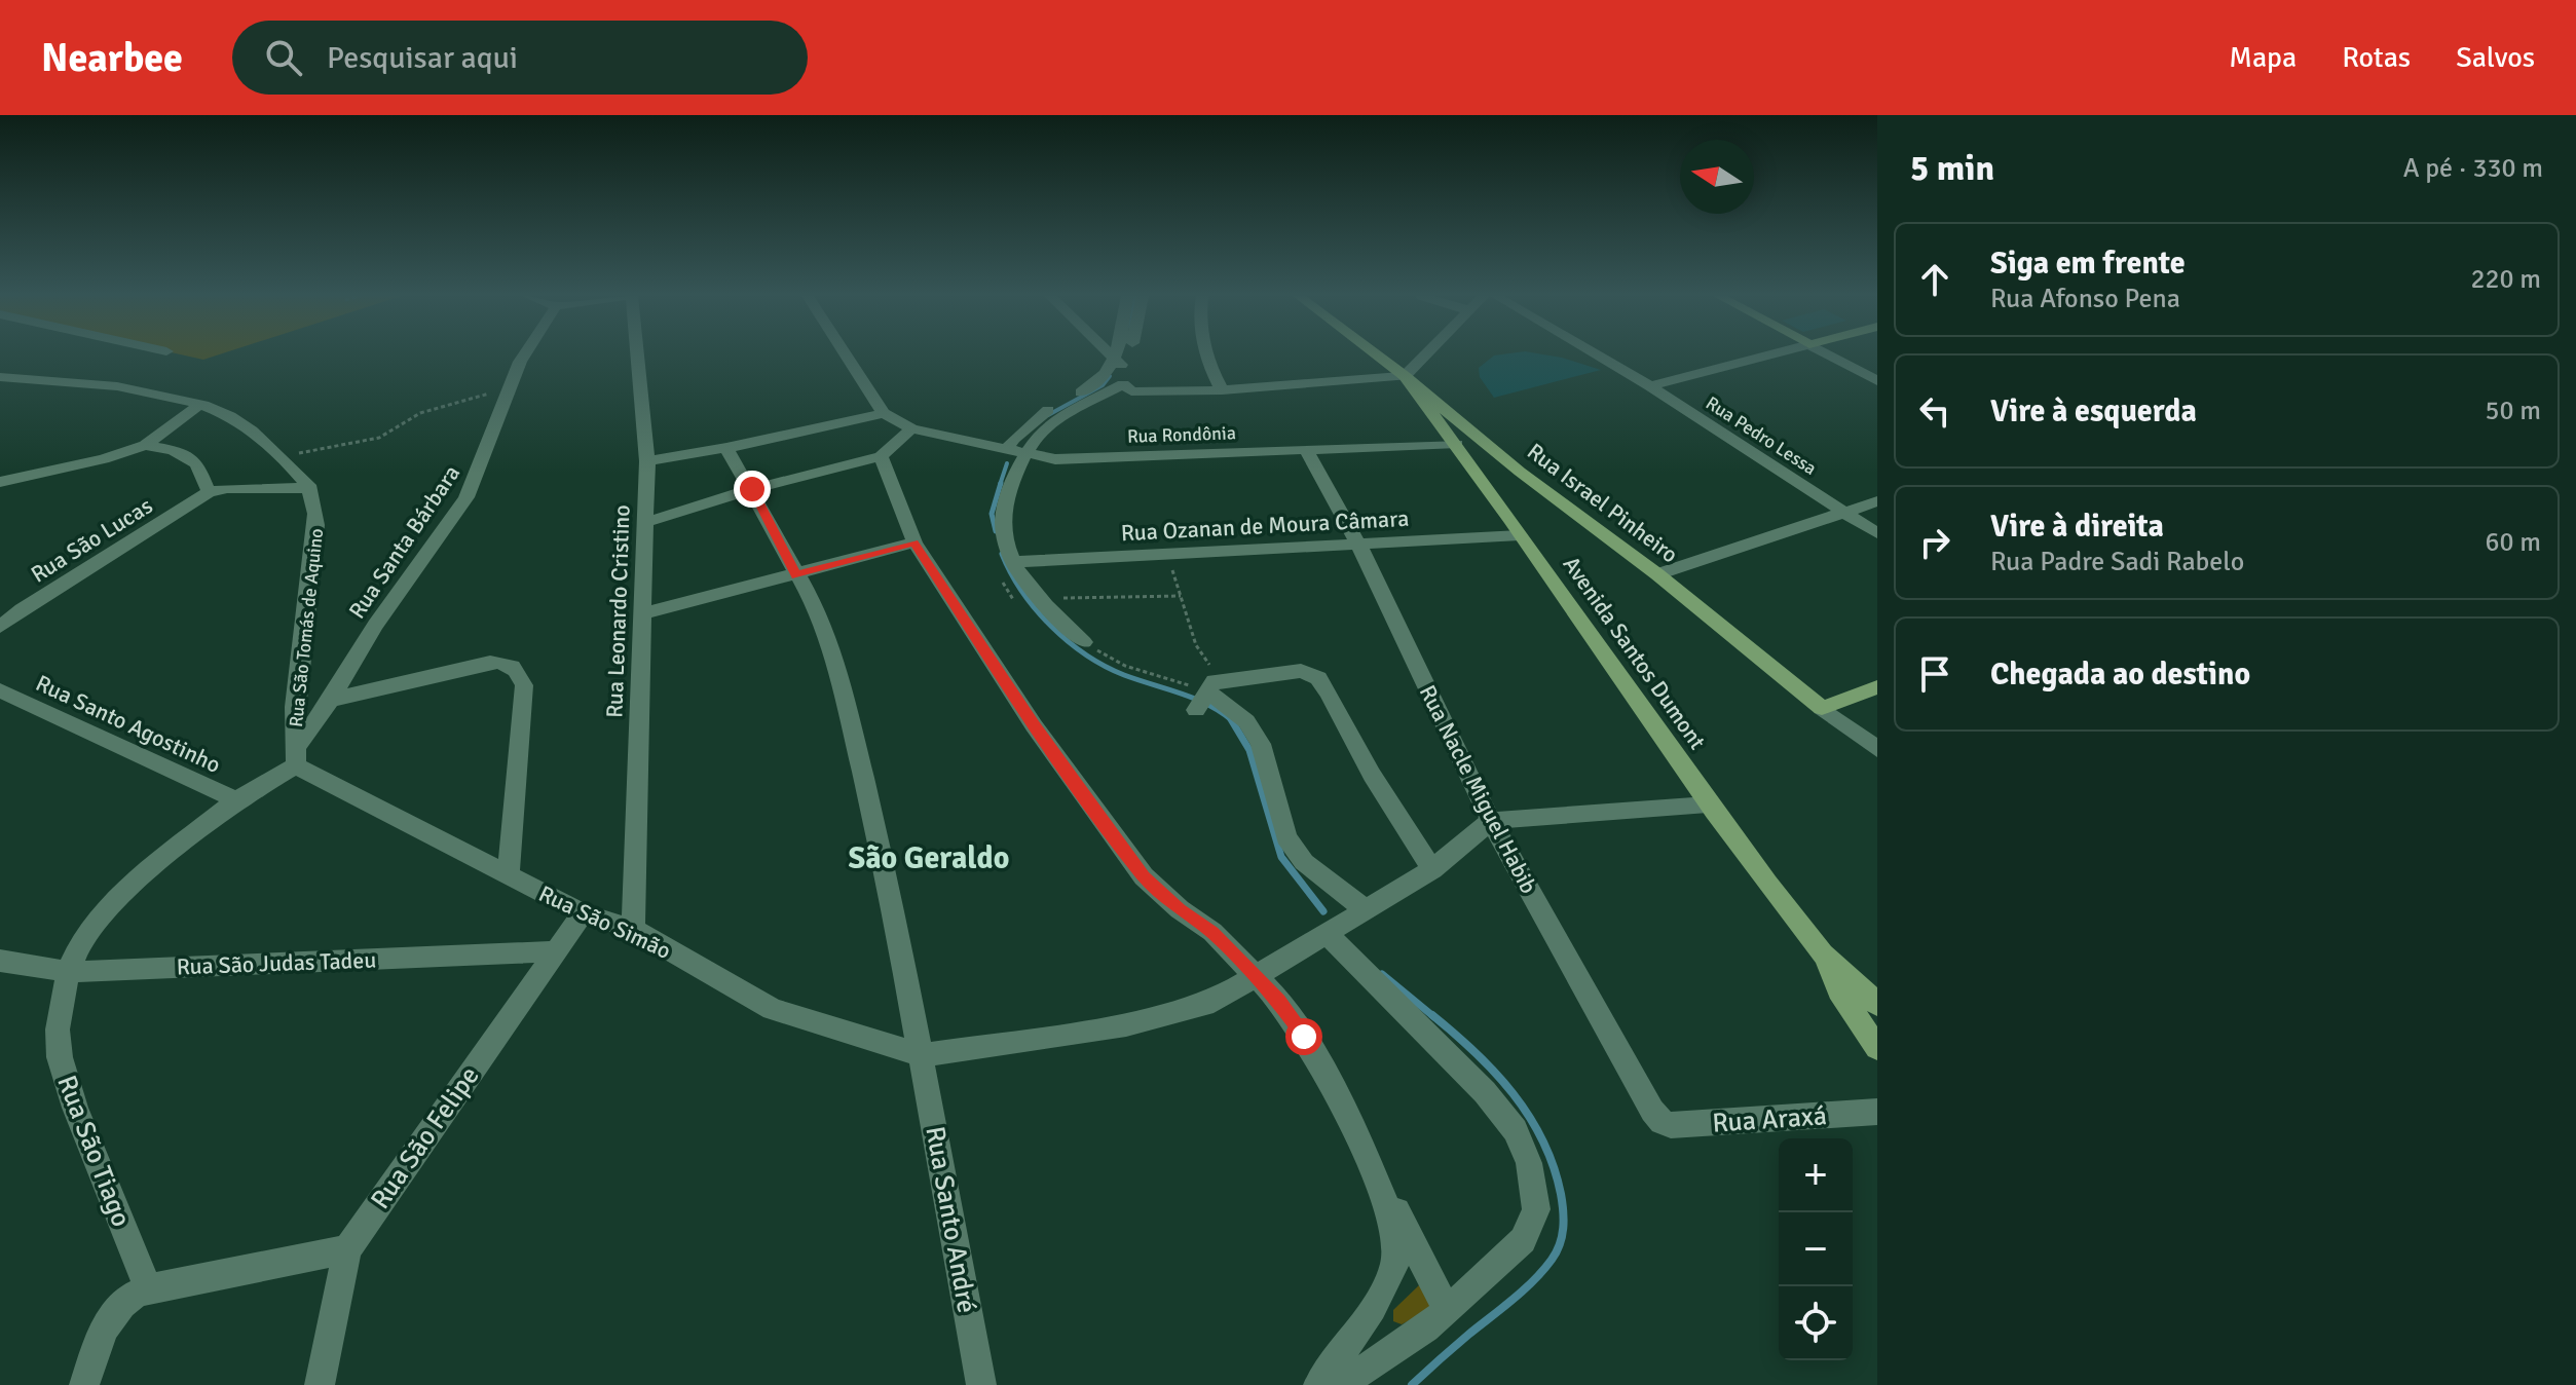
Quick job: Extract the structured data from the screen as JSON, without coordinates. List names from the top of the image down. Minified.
{"streets":{"main road":["Rua Israel Pinheiro","Avenida Santos Dumont"],"street":["Rua Rondônia","Rua Pedro Lessa","Rua Ozanan de Moura Câmara","Rua São Lucas","Rua Santa Bárbara","Rua Leonardo Cristino","Rua São Tomás de Aquino","Rua Santo Agostinho","Rua Nacle Miguel Habib","Rua São Simão","Rua São Judas Tadeu","Rua Araxá","Rua São Felipe","Rua São Tiago","Rua Santo André"]},"crossings":[["Rua Rondônia","Avenida Santos Dumont"],["Rua Rondônia","Rua Nacle Miguel Habib"],["Rua Israel Pinheiro","Avenida Santos Dumont"],["Rua Ozanan de Moura Câmara","Avenida Santos Dumont"],["Rua Ozanan de Moura Câmara","Rua Nacle Miguel Habib"],["Rua Santa Bárbara","Rua São Tomás de Aquino"],["Rua Santa Bárbara","Rua São Simão"],["Rua Santa Bárbara","Rua São Tiago"],["Rua Leonardo Cristino","Rua São Simão"],["Rua São Tomás de Aquino","Rua São Simão"],["Rua São Tomás de Aquino","Rua São Tiago"],["Rua Santo Agostinho","Rua São Tiago"],["Rua Nacle Miguel Habib","Rua Araxá"],["Rua São Simão","Rua São Felipe"],["Rua São Simão","Rua São Tiago"],["Rua São Simão","Rua Santo André"],["Rua São Judas Tadeu","Rua São Felipe"],["Rua São Judas Tadeu","Rua São Tiago"]],"districts":["São Geraldo"],"north":"left","page":{"header":"Nearbee","search":"Pesquisar aqui","nav":["Mapa","Rotas","Salvos"],"heading":["5 min","A pé · 330 m"],"list":[["Siga em frente","Rua Afonso Pena","220 m"],["Vire à esquerda","50 m"],["Vire à direita","Rua Padre Sadi Rabelo","60 m"],"Chegada ao destino"],"map_buttons":["+","−"]}}
